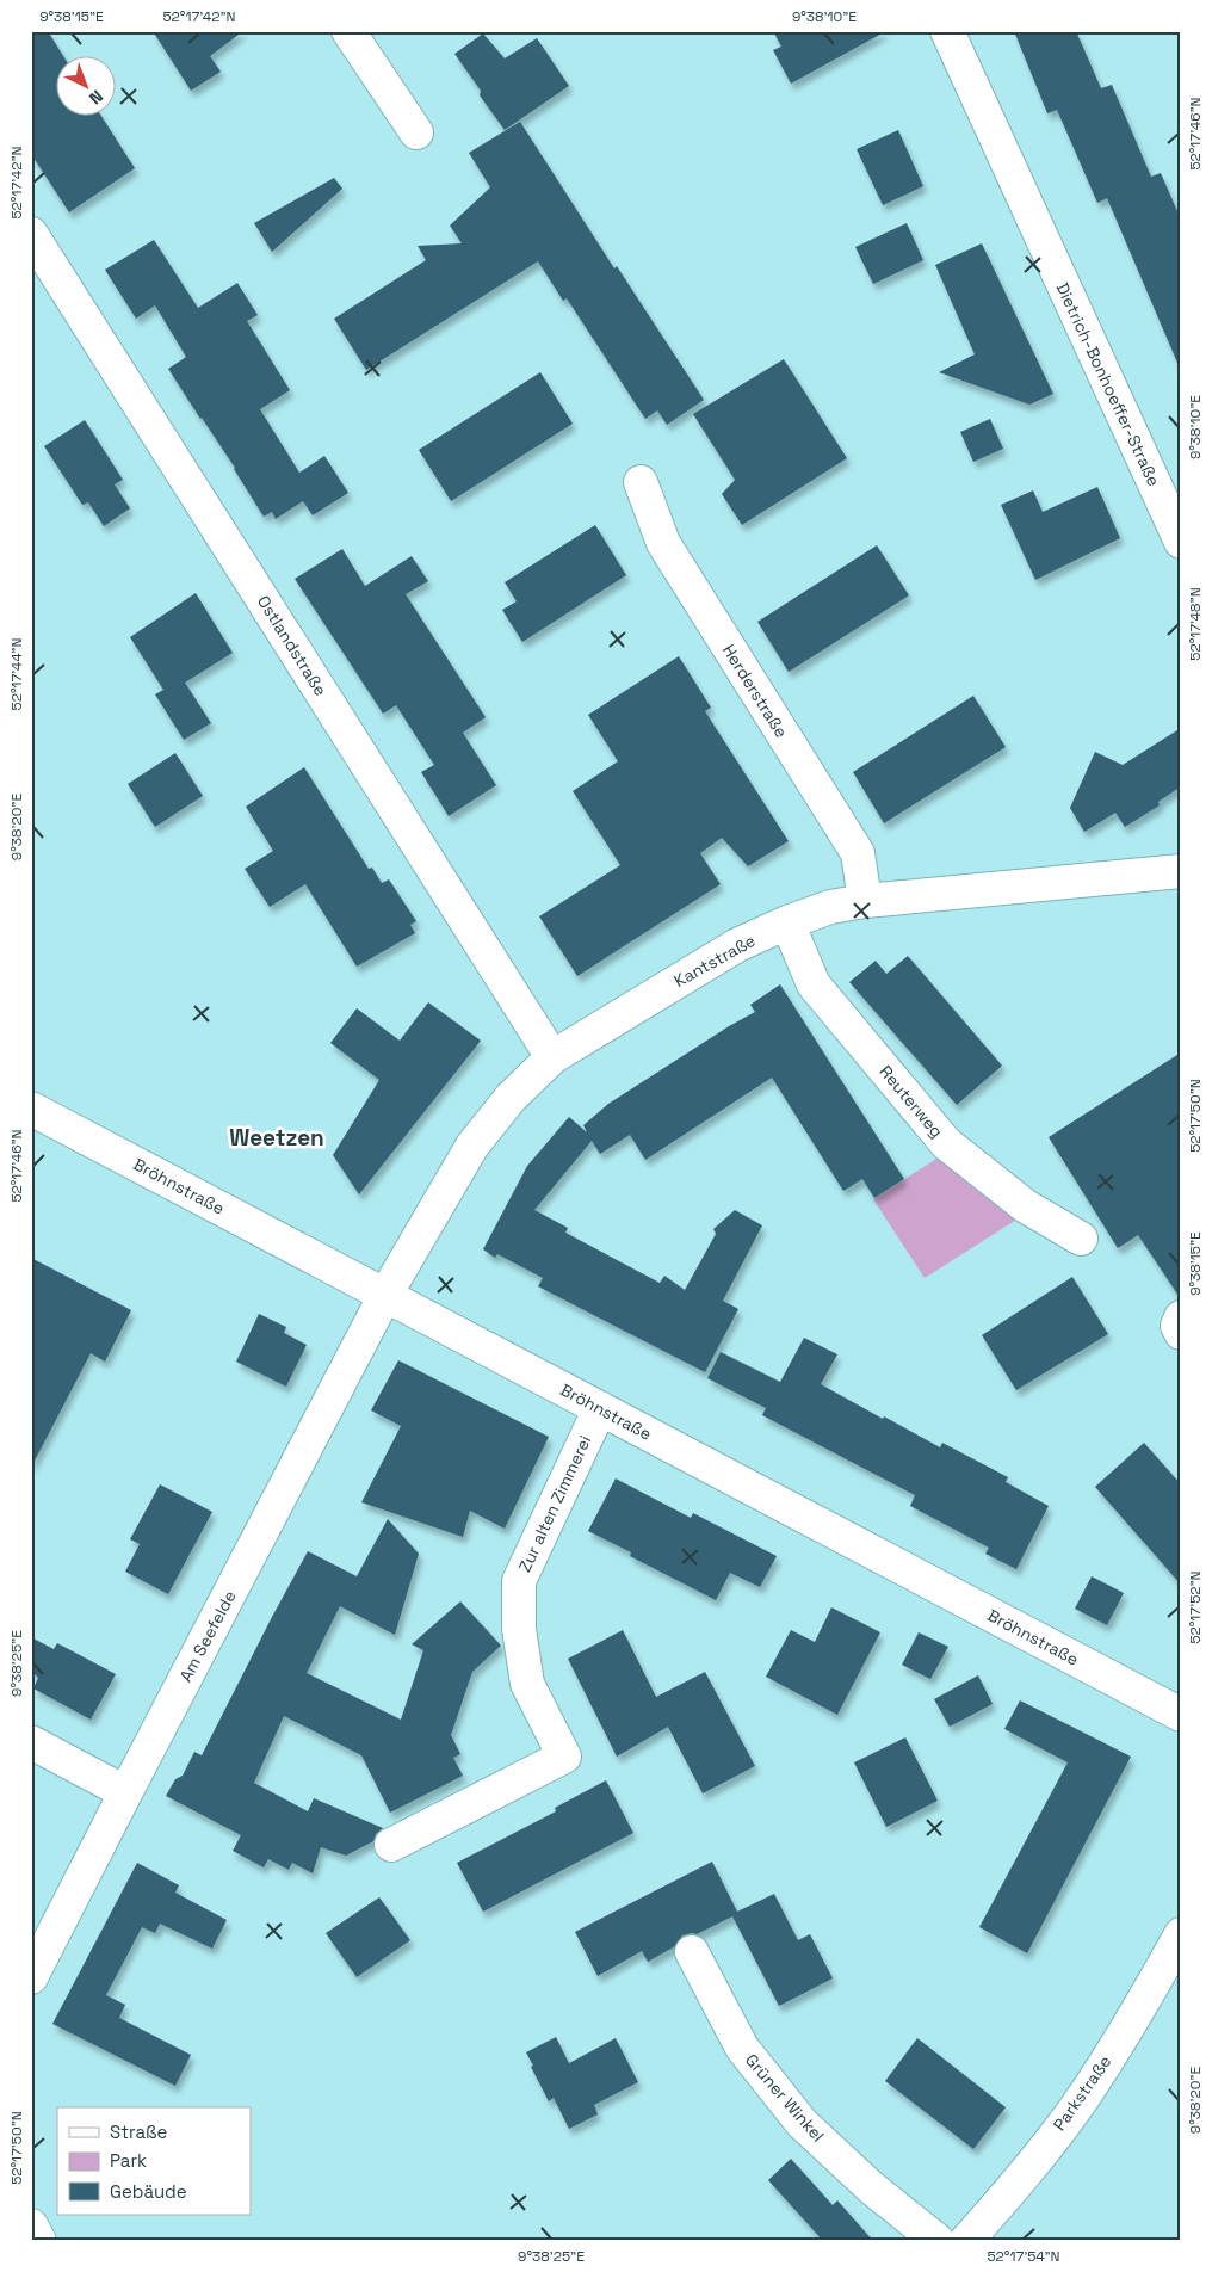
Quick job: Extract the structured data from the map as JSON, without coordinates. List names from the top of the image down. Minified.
{"streets":{"street":["Dietrich-Bonhoeffer-Straße","Ostlandstraße","Herderstraße","Kantstraße","Reuterweg","Bröhnstraße","Zur alten Zimmerei","Am Seefelde","Parkstraße","Grüner Winkel"]},"crossings":[["Ostlandstraße","Kantstraße"],["Herderstraße","Kantstraße"],["Kantstraße","Reuterweg"],["Kantstraße","Bröhnstraße"],["Kantstraße","Am Seefelde"],["Bröhnstraße","Zur alten Zimmerei"],["Bröhnstraße","Am Seefelde"]],"districts":["Weetzen"],"legend":["Straße","Park","Gebäude"],"north":"bottom right","coordinates":["9°38'15\"E","52°17'42\"N","9°38'10\"E","52°17'46\"N","52°17'48\"N","52°17'44\"N","9°38'20\"E","52°17'50\"N","52°17'52\"N","9°38'25\"E","52°17'54\"N"]}
